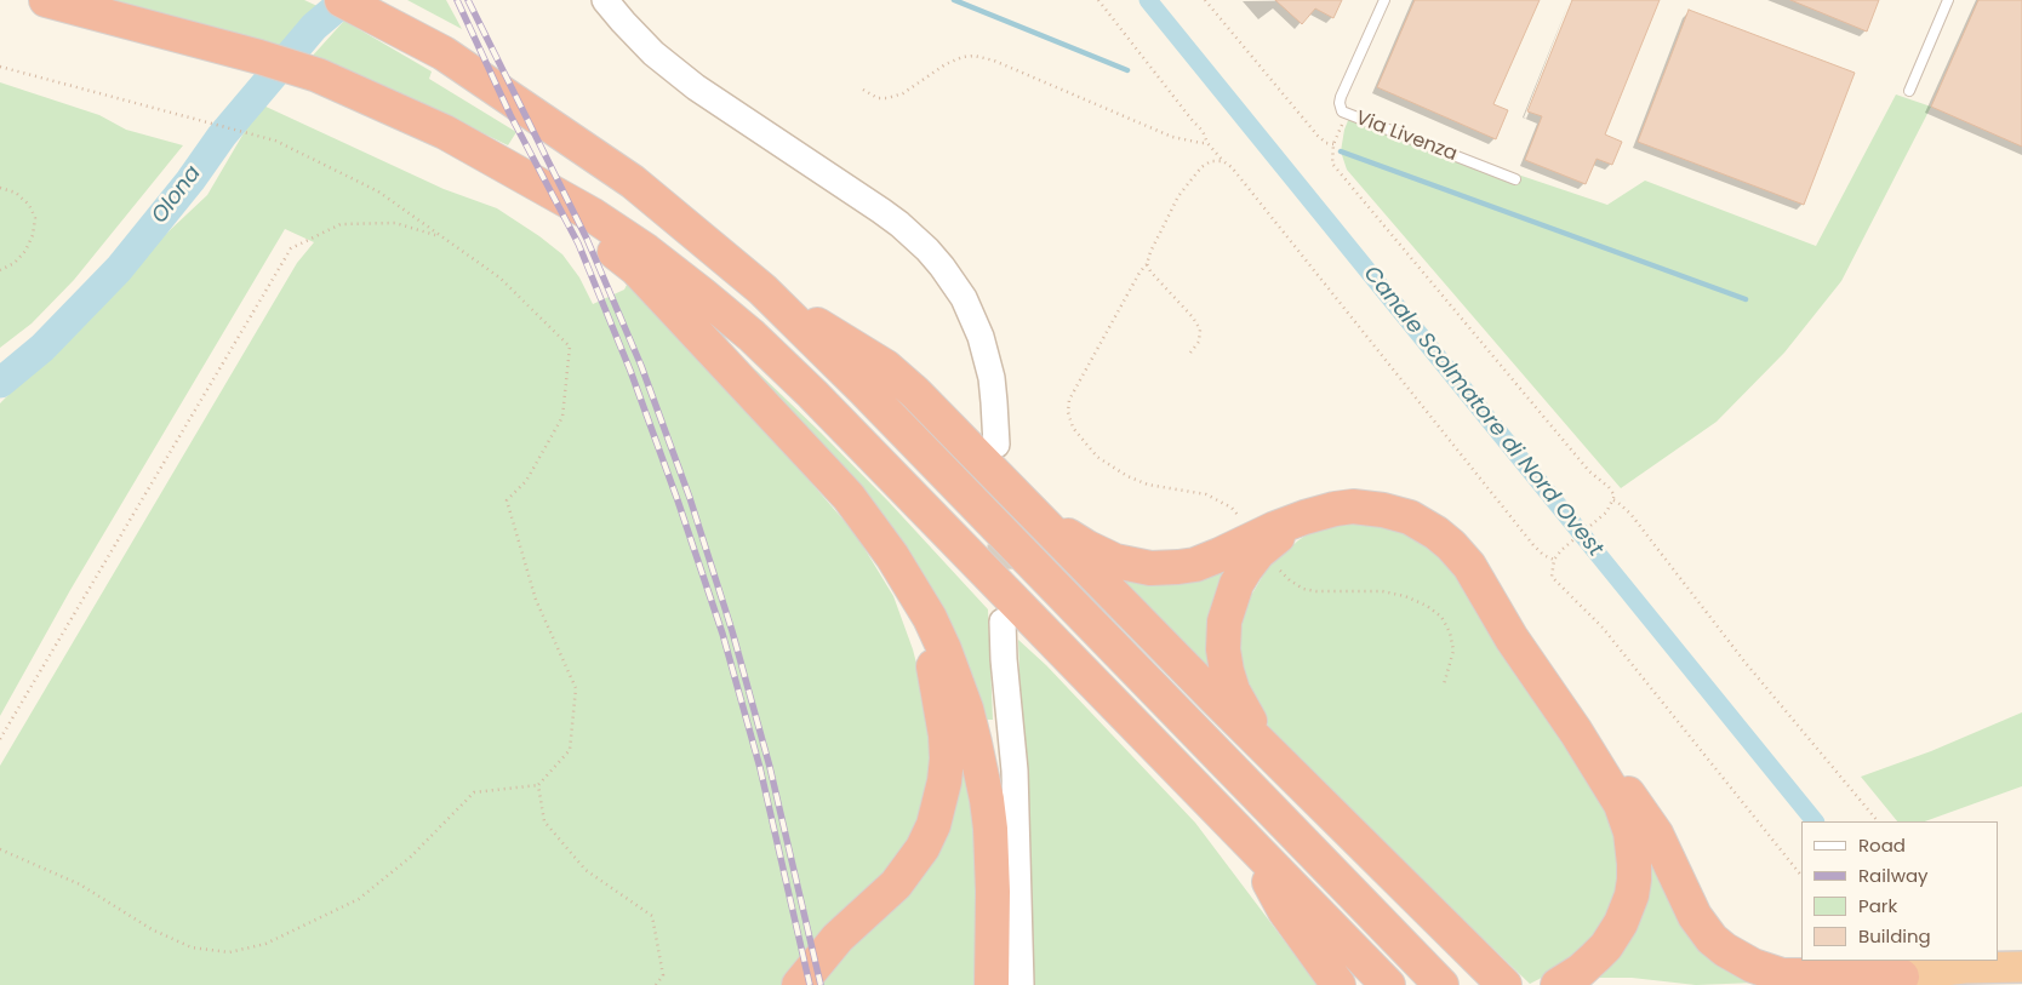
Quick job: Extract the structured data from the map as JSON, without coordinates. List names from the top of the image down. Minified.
{"streets":{"lane":["Via Livenza"]},"water":["Olona","Canale Scolmatore di Nord Ovest"],"legend":["Road","Railway","Park","Building"]}
